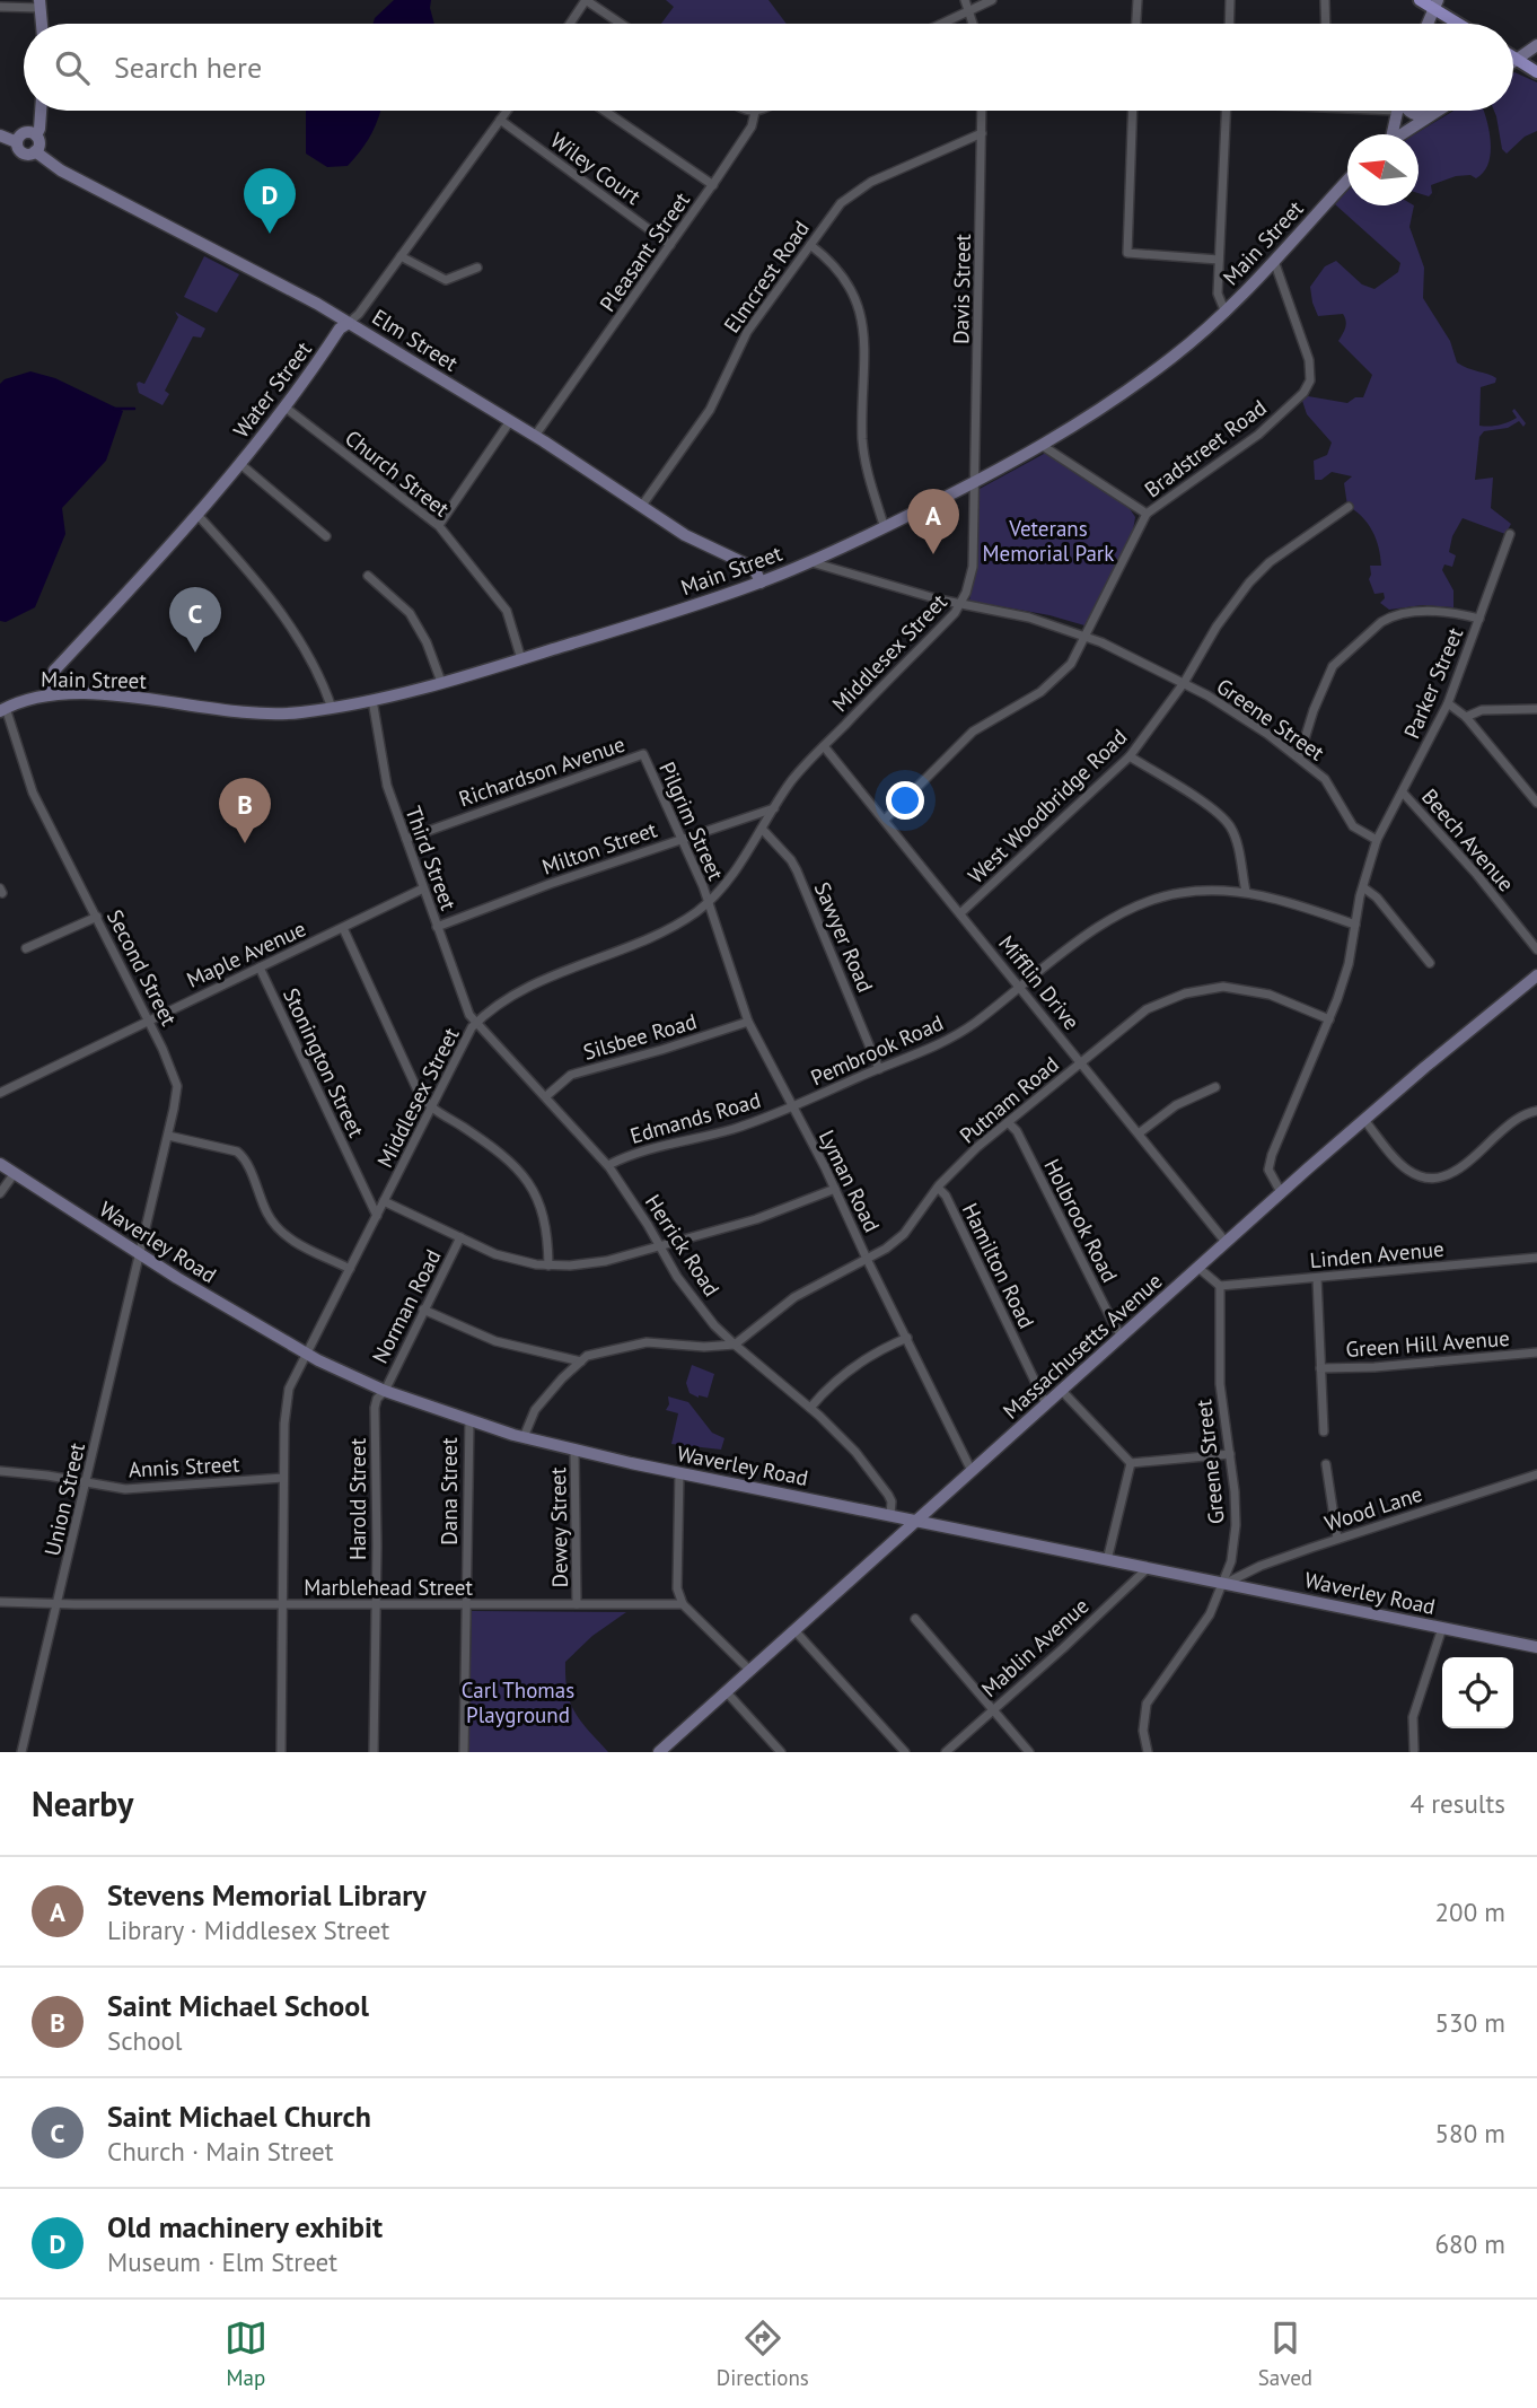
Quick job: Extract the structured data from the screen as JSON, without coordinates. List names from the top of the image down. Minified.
{"streets":{"main road":["Main Street","Elm Street","Water Street","Waverley Road","Massachusetts Avenue"],"street":["Wiley Court","Pleasant Street","Elmcrest Road","Davis Street","Bradstreet Road","Church Street","Middlesex Street","Parker Street","Greene Street","Richardson Avenue","West Woodbridge Road","Pilgrim Street","Beech Avenue","Milton Street","Third Street","Sawyer Road","Maple Avenue","Second Street","Mifflin Drive","Silsbee Road","Pembrook Road","Stonington Street","Putnam Road","Edmands Road","Lyman Road","Holbrook Road","Herrick Road","Linden Avenue","Hamilton Road","Norman Road","Green Hill Avenue","Annis Street","Dana Street","Union Street","Harold Street","Wood Lane","Dewey Street","Marblehead Street","Mablin Avenue"]},"crossings":[["Wiley Court","Pleasant Street"],["Wiley Court","Water Street"],["Main Street","Davis Street"],["Main Street","Elm Street"],["Main Street","Water Street"],["Main Street","Bradstreet Road"],["Main Street","Church Street"],["Main Street","Middlesex Street"],["Main Street","Greene Street"],["Main Street","Third Street"],["Main Street","Second Street"],["Pleasant Street","Elm Street"],["Elmcrest Road","Davis Street"],["Elmcrest Road","Elm Street"],["Davis Street","Middlesex Street"],["Elm Street","Water Street"],["Water Street","Church Street"],["Bradstreet Road","Greene Street"],["Bradstreet Road","Mifflin Drive"],["Middlesex Street","Greene Street"],["Middlesex Street","Pilgrim Street"],["Middlesex Street","Milton Street"],["Middlesex Street","Third Street"],["Middlesex Street","Sawyer Road"],["Middlesex Street","Mifflin Drive"],["Middlesex Street","Stonington Street"],["Middlesex Street","Lyman Road"],["Middlesex Street","Waverley Road"],["Middlesex Street","Herrick Road"],["Middlesex Street","Annis Street"],["Middlesex Street","Marblehead Street"],["Parker Street","Greene Street"],["Parker Street","Beech Avenue"],["Greene Street","West Woodbridge Road"],["Greene Street","Waverley Road"],["Greene Street","Linden Avenue"],["Greene Street","Wood Lane"],["Richardson Avenue","Pilgrim Street"],["Richardson Avenue","Third Street"],["West Woodbridge Road","Mifflin Drive"],["Pilgrim Street","Milton Street"],["Pilgrim Street","Lyman Road"],["Milton Street","Third Street"],["Third Street","Maple Avenue"],["Third Street","Herrick Road"],["Sawyer Road","Pembrook Road"],["Maple Avenue","Second Street"],["Maple Avenue","Stonington Street"],["Second Street","Waverley Road"],["Second Street","Union Street"],["Mifflin Drive","Pembrook Road"],["Mifflin Drive","Putnam Road"],["Mifflin Drive","Massachusetts Avenue"],["Silsbee Road","Lyman Road"],["Silsbee Road","Herrick Road"],["Pembrook Road","Edmands Road"],["Pembrook Road","Lyman Road"],["Putnam Road","Lyman Road"],["Putnam Road","Holbrook Road"],["Putnam Road","Herrick Road"],["Putnam Road","Hamilton Road"],["Edmands Road","Lyman Road"],["Edmands Road","Herrick Road"],["Lyman Road","Massachusetts Avenue"],["Holbrook Road","Massachusetts Avenue"],["Waverley Road","Herrick Road"],["Waverley Road","Norman Road"],["Waverley Road","Massachusetts Avenue"],["Waverley Road","Dana Street"],["Waverley Road","Union Street"],["Waverley Road","Harold Street"],["Waverley Road","Wood Lane"],["Waverley Road","Dewey Street"],["Waverley Road","Mablin Avenue"],["Hamilton Road","Massachusetts Avenue"],["Norman Road","Harold Street"],["Annis Street","Union Street"],["Dana Street","Marblehead Street"],["Union Street","Marblehead Street"],["Harold Street","Marblehead Street"],["Dewey Street","Marblehead Street"]],"parks":["Veterans Memorial Park","Carl Thomas Playground"],"north":"left","page":{"search":"Search here","pins":["D","A","C","B"],"heading":["Nearby","4 results"],"list":[{"mark":"A","name":"Stevens Memorial Library","note":"Library · Middlesex Street","value":"200 m"},{"mark":"B","name":"Saint Michael School","note":"School","value":"530 m"},{"mark":"C","name":"Saint Michael Church","note":"Church · Main Street","value":"580 m"},{"mark":"D","name":"Old machinery exhibit","note":"Museum · Elm Street","value":"680 m"}],"nav":["Map","Directions","Saved"]}}
